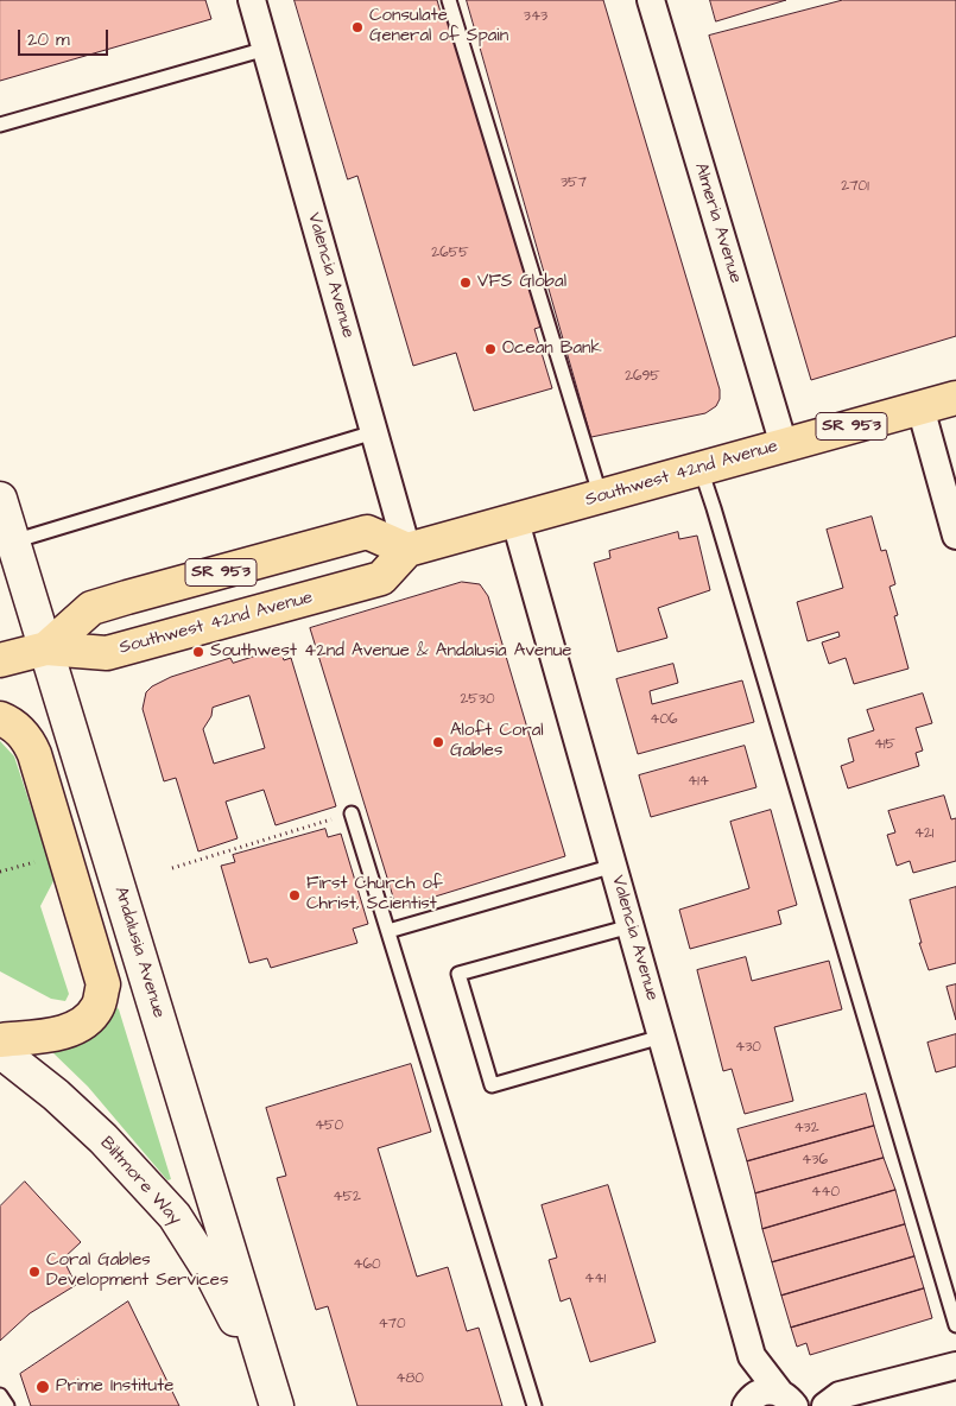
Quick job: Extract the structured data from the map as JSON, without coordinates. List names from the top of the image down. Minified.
{"streets":{"main road":["SR 953","Southwest 42nd Avenue"],"street":["Almeria Avenue","Valencia Avenue","Andalusia Avenue","Biltmore Way"]},"crossings":[["Almeria Avenue","Southwest 42nd Avenue"],["Valencia Avenue","Southwest 42nd Avenue"],["Southwest 42nd Avenue","Andalusia Avenue"],["Andalusia Avenue","Biltmore Way"]],"places":["Consulate General of Spain","VFS Global","Ocean Bank","Southwest 42nd Avenue & Andalusia Avenue","Aloft Coral Gables","First Church of Christ, Scientist","Coral Gables Development Services","Prime Institute"],"house_numbers":["343","357","2701","2655","2695","2530","406","415","414","421","430","450","432","436","440","452","460","441","470","480"],"scale_bar":"20 m"}
